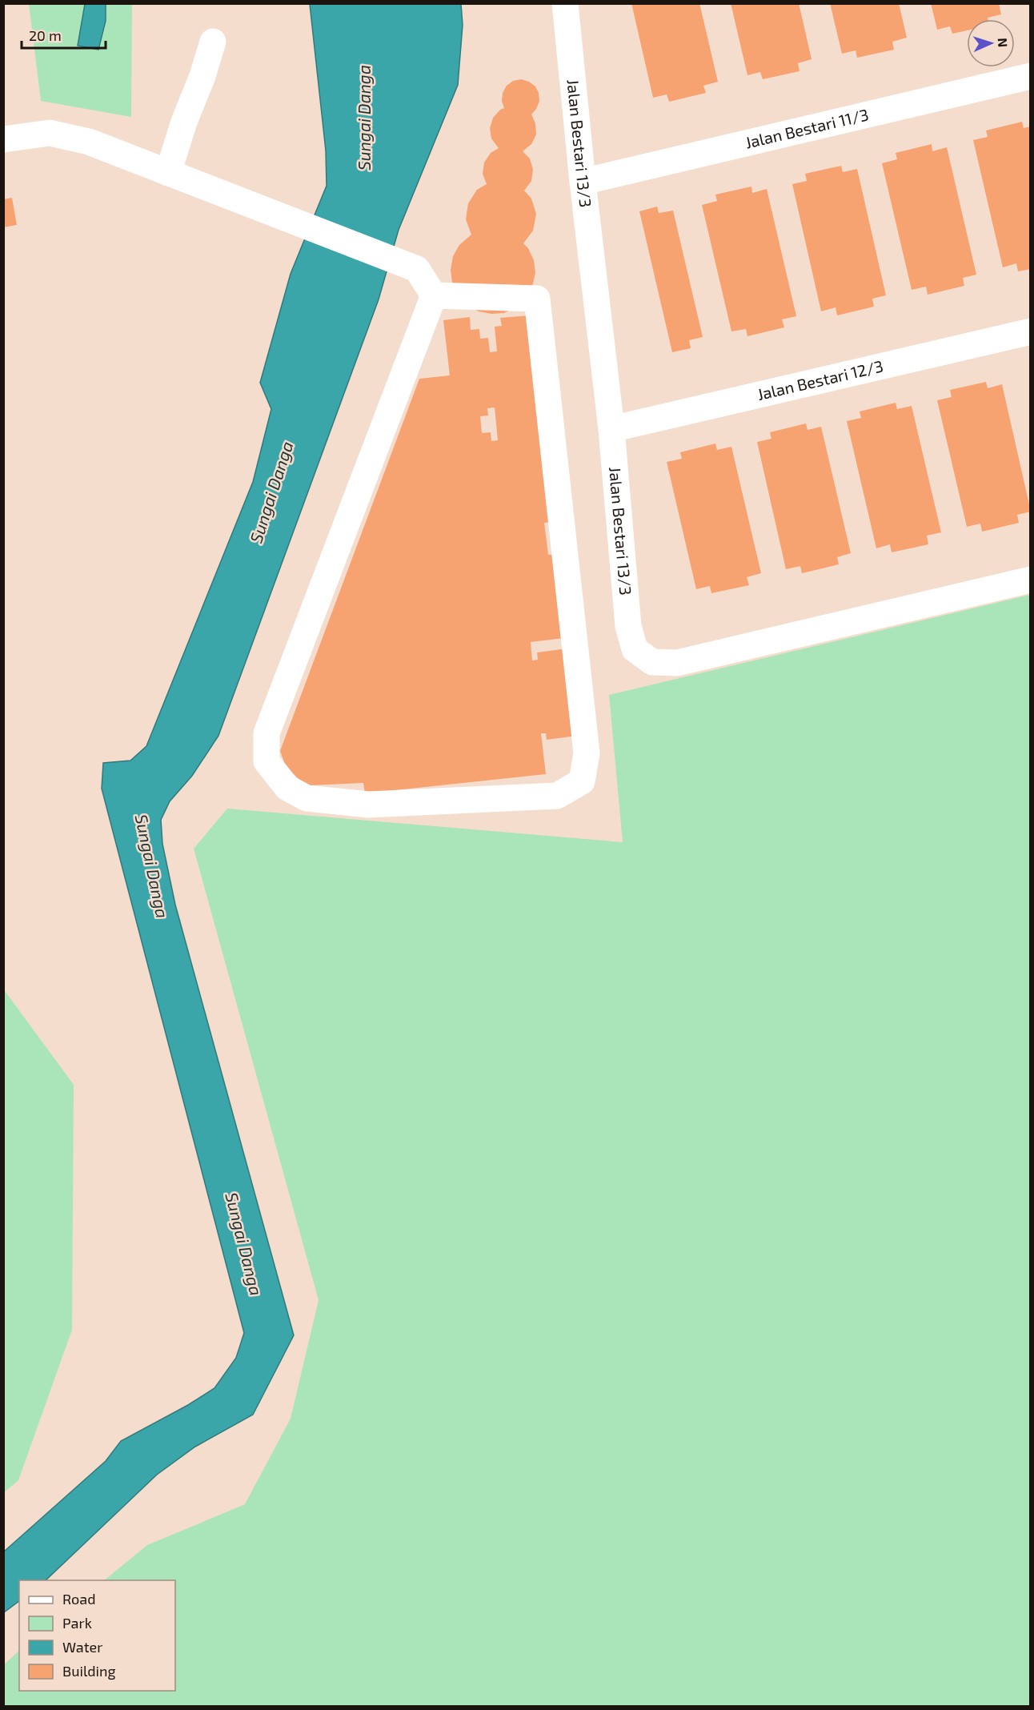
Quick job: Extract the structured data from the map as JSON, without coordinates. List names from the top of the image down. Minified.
{"streets":{"street":["Jalan Bestari 11/3","Jalan Bestari 13/3","Jalan Bestari 12/3"]},"crossings":[["Jalan Bestari 11/3","Jalan Bestari 13/3"],["Jalan Bestari 13/3","Jalan Bestari 12/3"]],"water":["Sungai Danga"],"legend":["Road","Park","Water","Building"],"scale_bar":"20 m","north":"right"}
